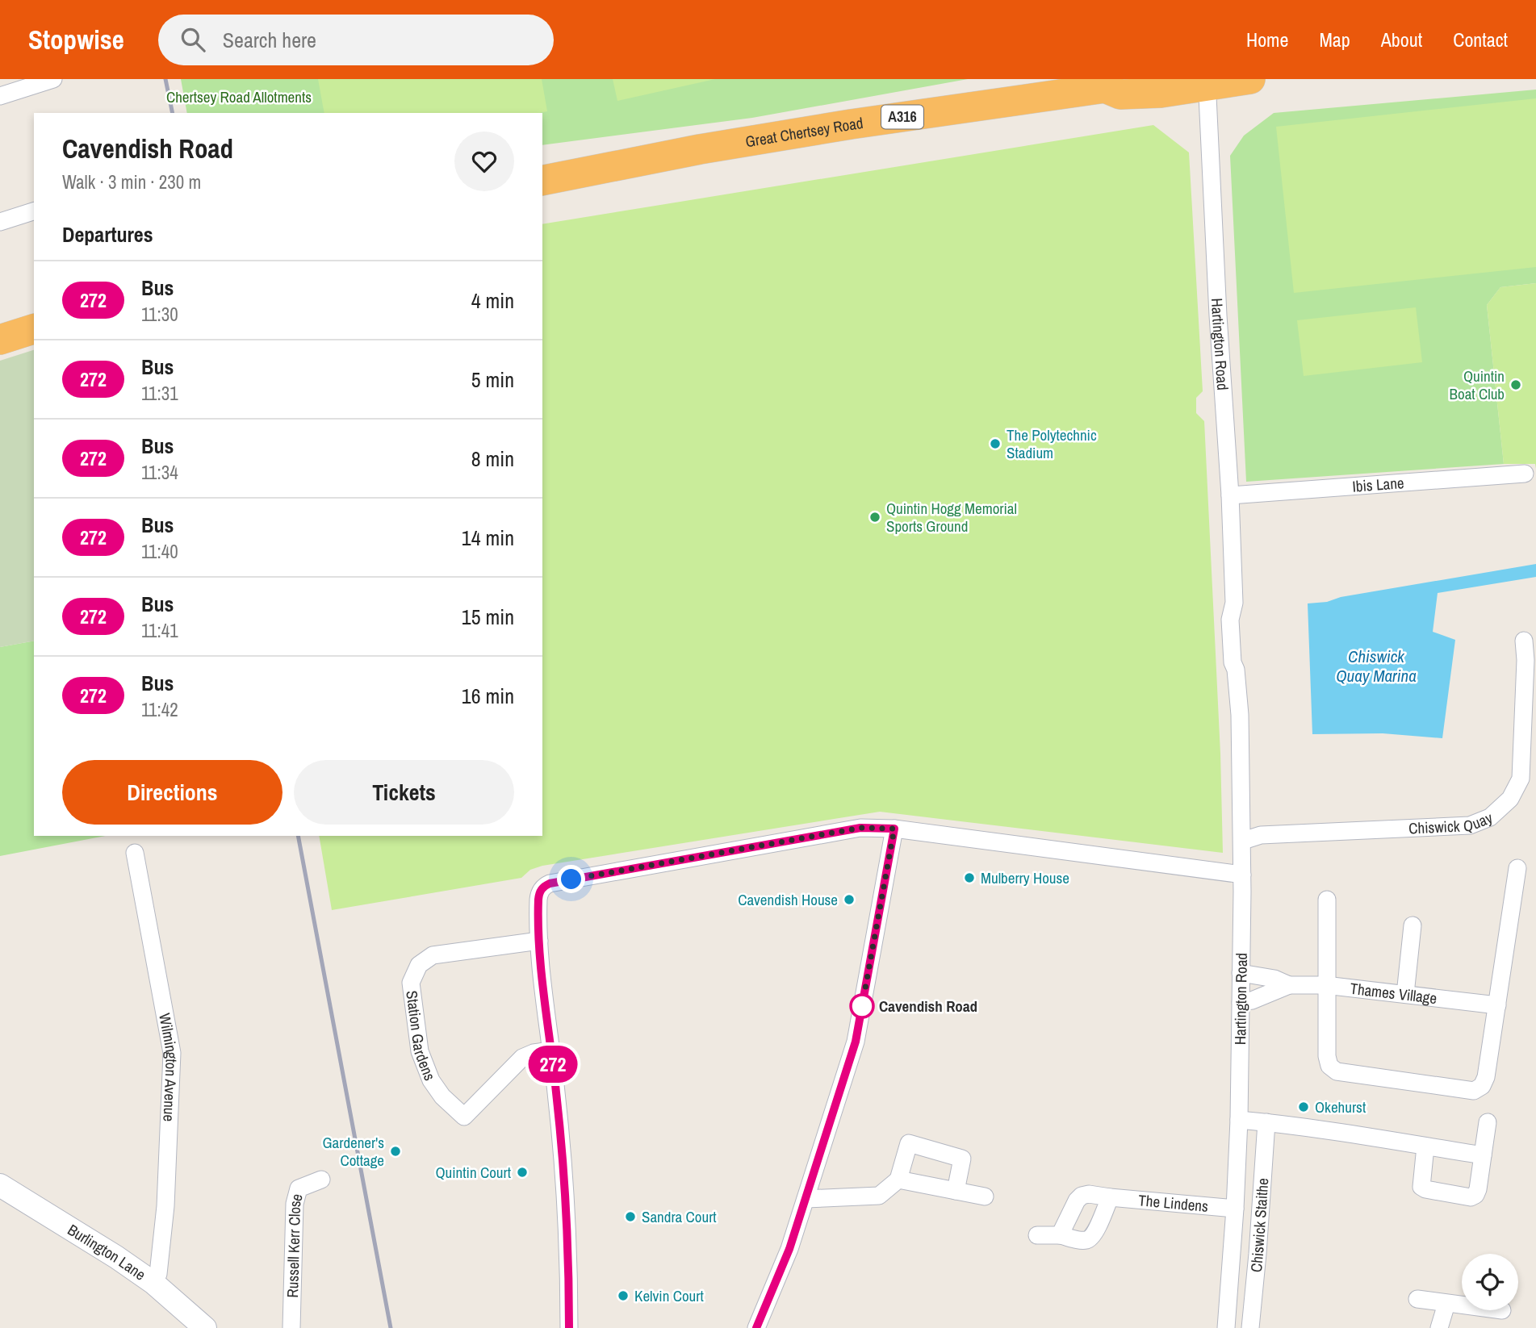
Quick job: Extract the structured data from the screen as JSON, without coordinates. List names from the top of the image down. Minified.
{"streets":{"highway":["A316","Great Chertsey Road"],"street":["Hartington Road","Ibis Lane","Chiswick Quay","Thames Village","Station Gardens","Wilmington Avenue","The Lindens","Chiswick Staithe","Russell Kerr Close","Burlington Lane"]},"crossings":[["A316","Great Chertsey Road"],["A316","Hartington Road"],["Great Chertsey Road","Hartington Road"],["Hartington Road","Ibis Lane"],["Hartington Road","Chiswick Quay"],["Hartington Road","Thames Village"],["Hartington Road","The Lindens"],["Wilmington Avenue","Burlington Lane"]],"water":["Chiswick Quay Marina"],"parks":["Chertsey Road Allotments"],"places":["Quintin Boat Club","The Polytechnic Stadium","Quintin Hogg Memorial Sports Ground","Mulberry House","Cavendish House","Cavendish Road","Okehurst","Gardener's Cottage","Quintin Court","Sandra Court","Kelvin Court"],"lines":["bus line 272"],"page":{"header":"Stopwise","search":"Search here","nav":["Home","Map","About","Contact"],"on_map":"272","heading":[["Cavendish Road","Walk · 3 min · 230 m"],"Departures"],"list":[{"mark":"272","name":"Bus","note":"11:30","value":"4 min"},{"mark":"272","name":"Bus","note":"11:31","value":"5 min"},{"mark":"272","name":"Bus","note":"11:34","value":"8 min"},{"mark":"272","name":"Bus","note":"11:40","value":"14 min"},{"mark":"272","name":"Bus","note":"11:41","value":"15 min"},{"mark":"272","name":"Bus","note":"11:42","value":"16 min"}],"buttons":["Directions","Tickets"]}}
